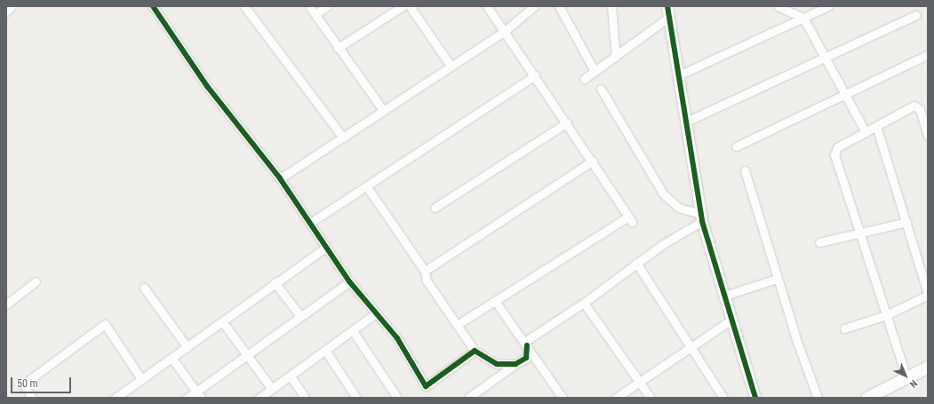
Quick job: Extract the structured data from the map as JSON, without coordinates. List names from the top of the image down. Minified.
{"scale_bar":"50 m","north":"bottom right"}
